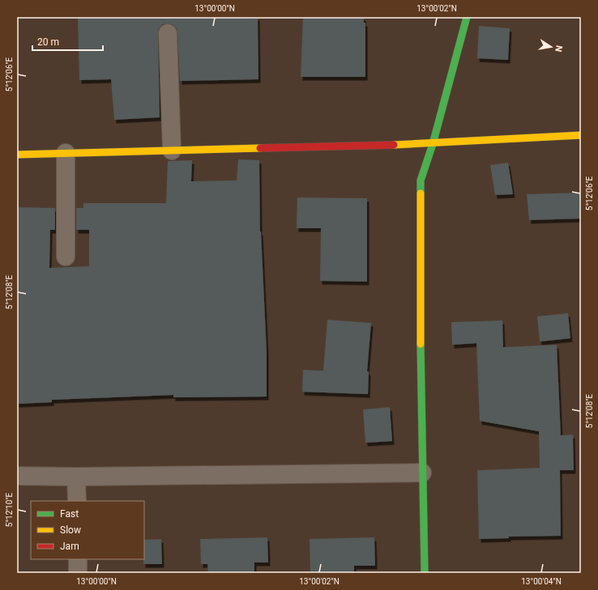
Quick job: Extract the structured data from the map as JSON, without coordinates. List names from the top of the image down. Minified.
{"legend":["Fast","Slow","Jam"],"scale_bar":"20 m","north":"right","coordinates":["13°00'00\"N","13°00'02\"N","5°12'06\"E","5°12'08\"E","5°12'10\"E","13°00'04\"N"]}
